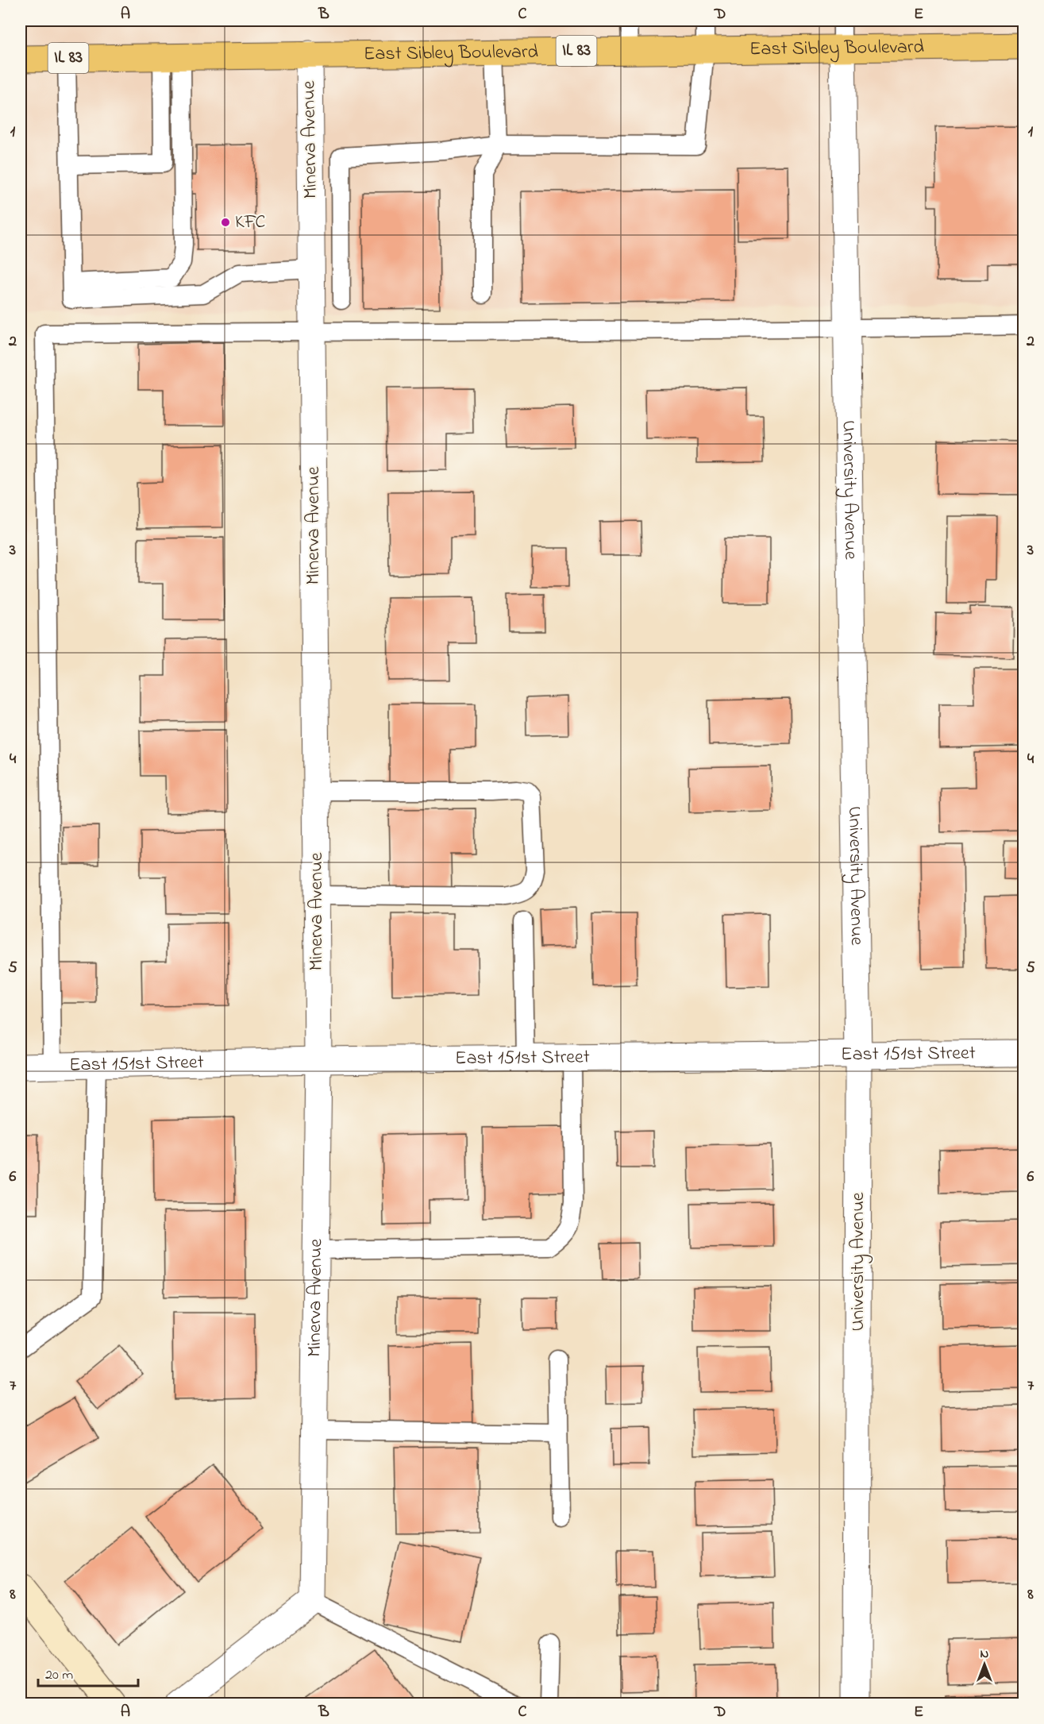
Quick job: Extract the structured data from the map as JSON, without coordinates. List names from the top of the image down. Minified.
{"streets":{"main road":["East Sibley Boulevard","IL 83"],"street":["Minerva Avenue","University Avenue","East 151st Street"]},"crossings":[["East Sibley Boulevard","Minerva Avenue"],["East Sibley Boulevard","University Avenue"],["Minerva Avenue","East 151st Street"],["University Avenue","East 151st Street"]],"places":["KFC"],"scale_bar":"20 m","north":"top","grid":{"columns":["A","B","C","D","E"],"rows":["1","2","3","4","5","6","7","8"]}}
